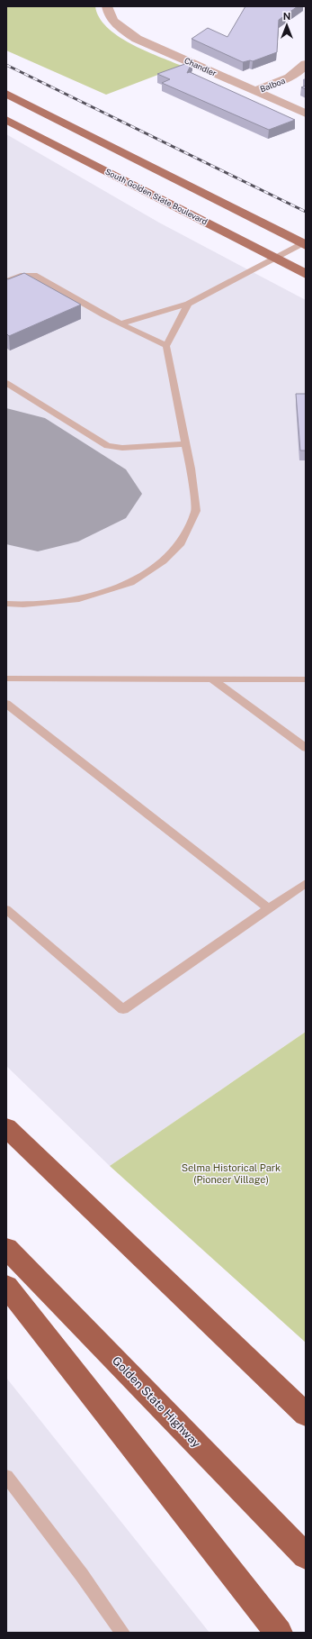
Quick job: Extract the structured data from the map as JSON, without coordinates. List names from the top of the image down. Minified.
{"streets":{"highway":["Golden State Highway"],"main road":["South Golden State Boulevard"],"street":["Chandler","Balboa"]},"crossings":[["Chandler","Balboa"]],"parks":["Selma Historical Park (Pioneer Village)"],"north":"top"}
